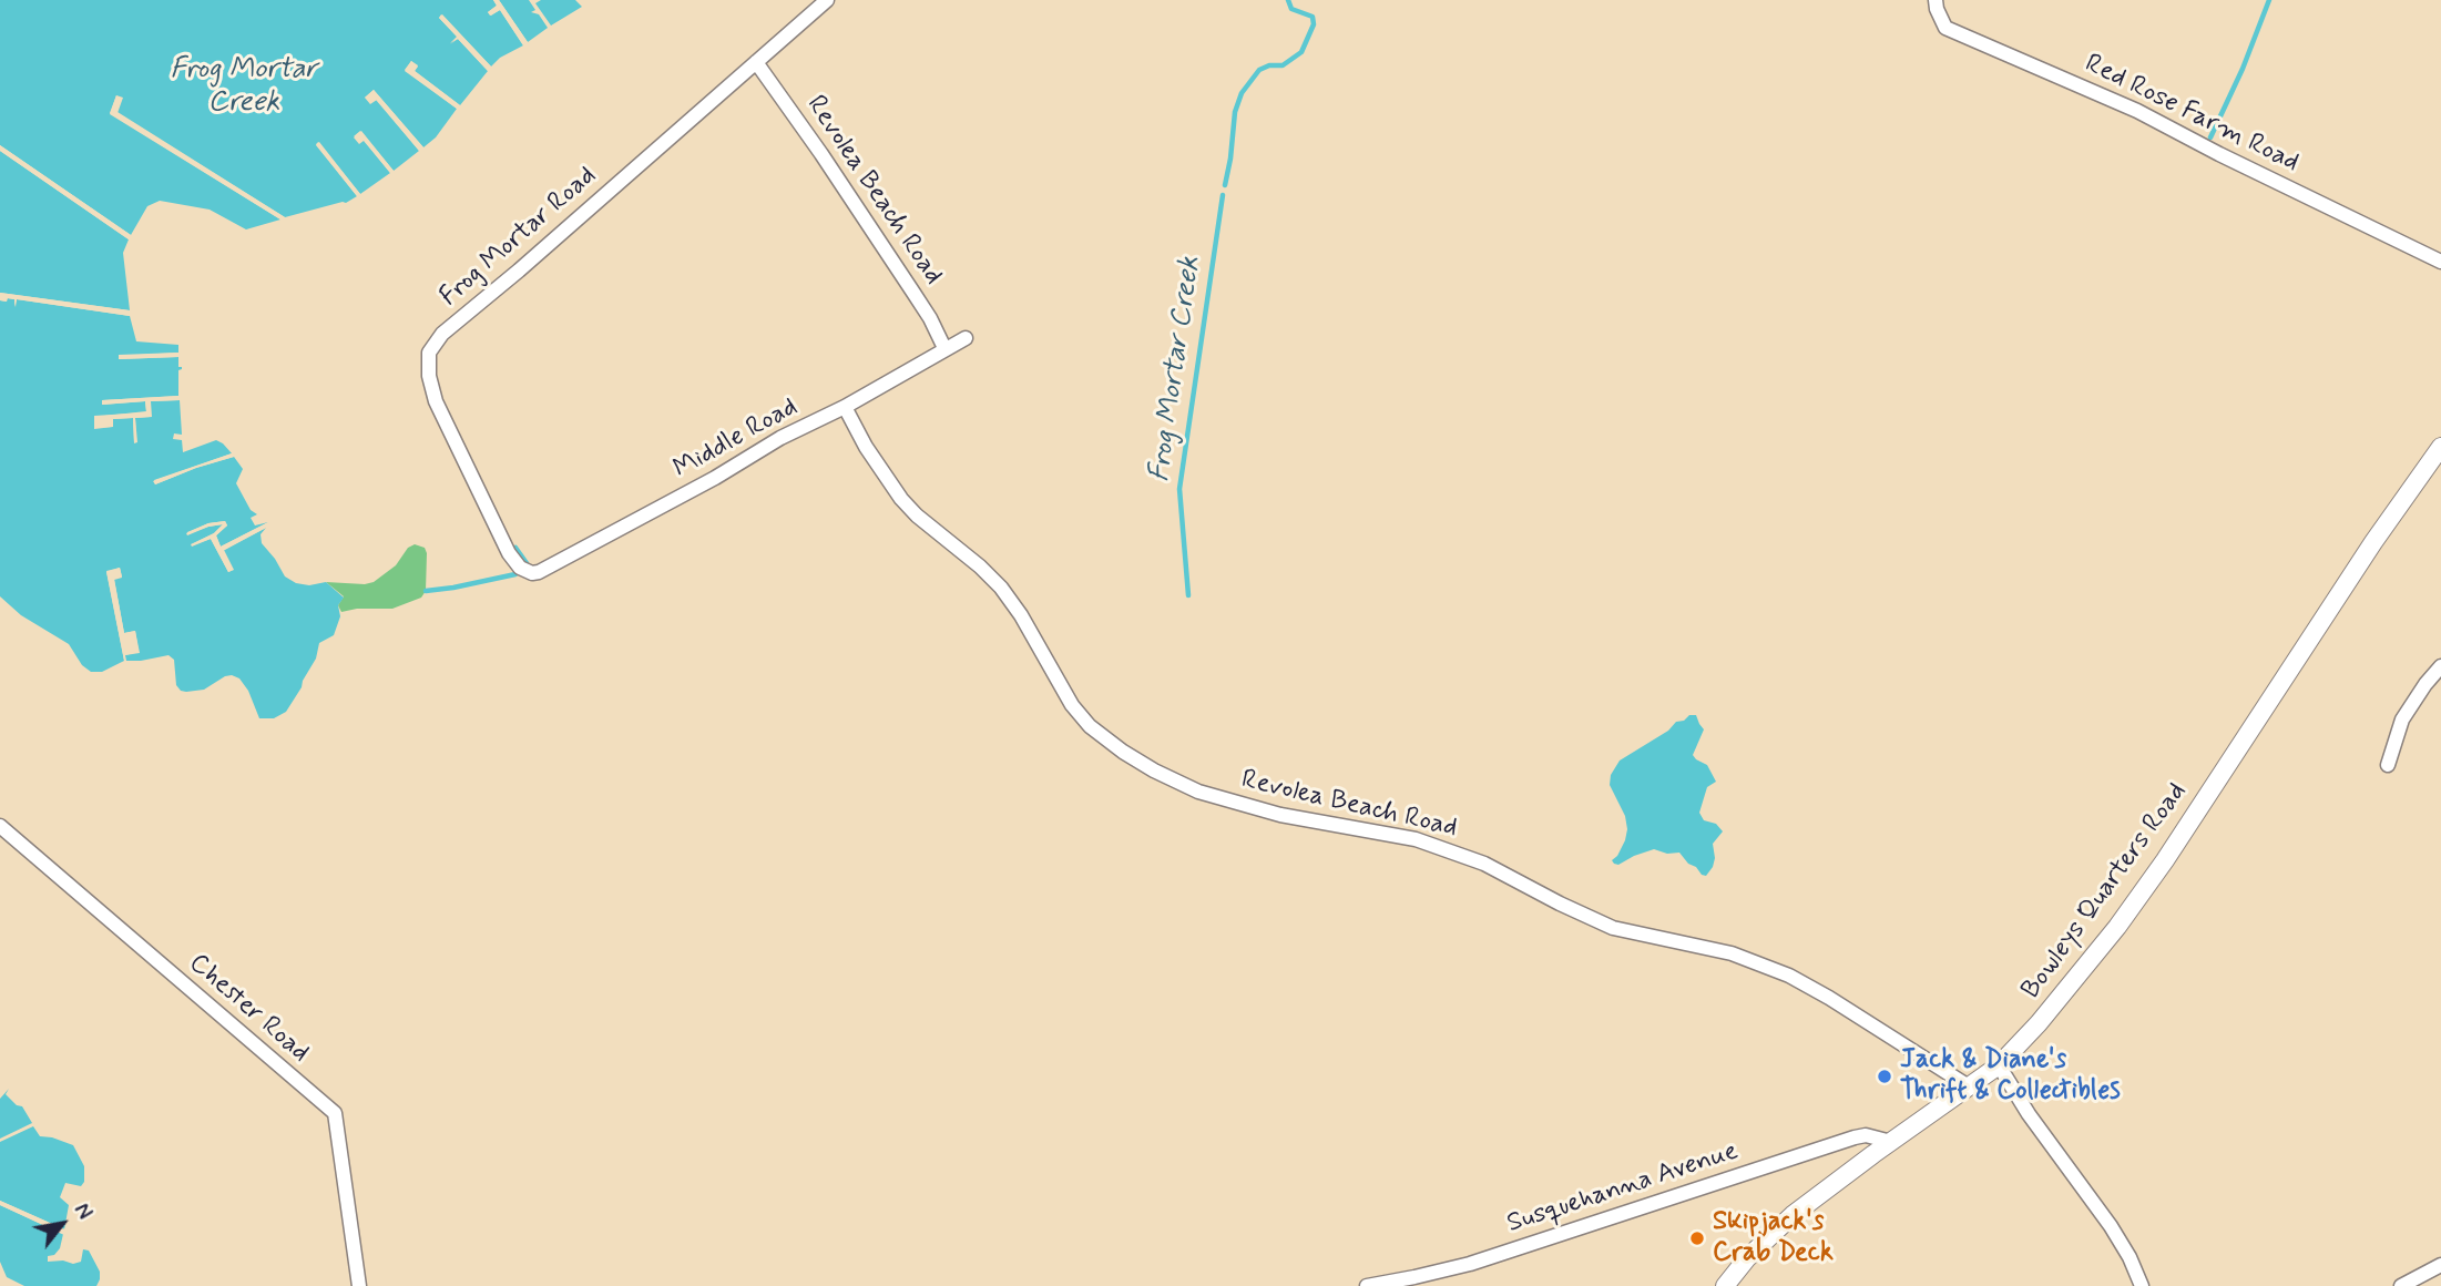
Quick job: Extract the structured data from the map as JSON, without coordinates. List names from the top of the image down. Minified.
{"streets":{"street":["Red Rose Farm Road","Revolea Beach Road","Frog Mortar Road","Middle Road","Bowleys Quarters Road","Chester Road","Susquehanna Avenue"]},"crossings":[["Revolea Beach Road","Frog Mortar Road"],["Revolea Beach Road","Middle Road"],["Revolea Beach Road","Bowleys Quarters Road"],["Frog Mortar Road","Middle Road"],["Bowleys Quarters Road","Susquehanna Avenue"]],"water":["Frog Mortar Creek"],"places":["Jack & Diane's Thrift & Collectibles","Skipjack's Crab Deck"],"north":"top right"}
